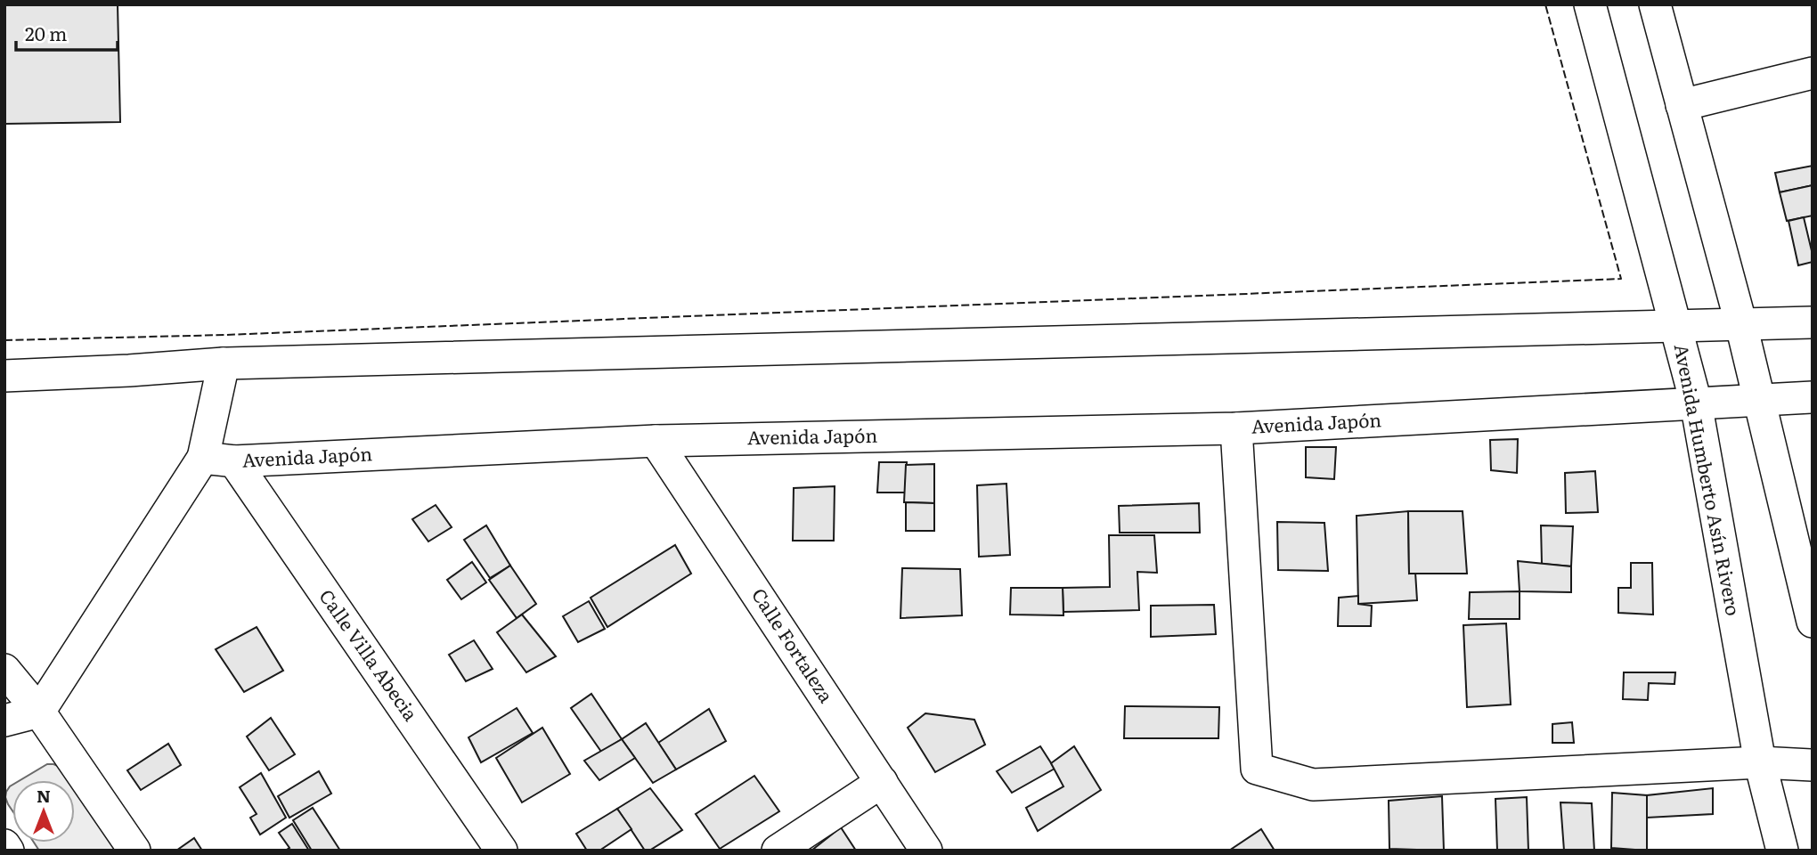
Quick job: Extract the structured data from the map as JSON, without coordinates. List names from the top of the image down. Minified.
{"streets":{"street":["Avenida Japón","Avenida Humberto Asín Rivero","Calle Fortaleza","Calle Villa Abecia"]},"crossings":[["Avenida Japón","Avenida Humberto Asín Rivero"],["Avenida Japón","Calle Fortaleza"],["Avenida Japón","Calle Villa Abecia"]],"scale_bar":"20 m","north":"top"}
